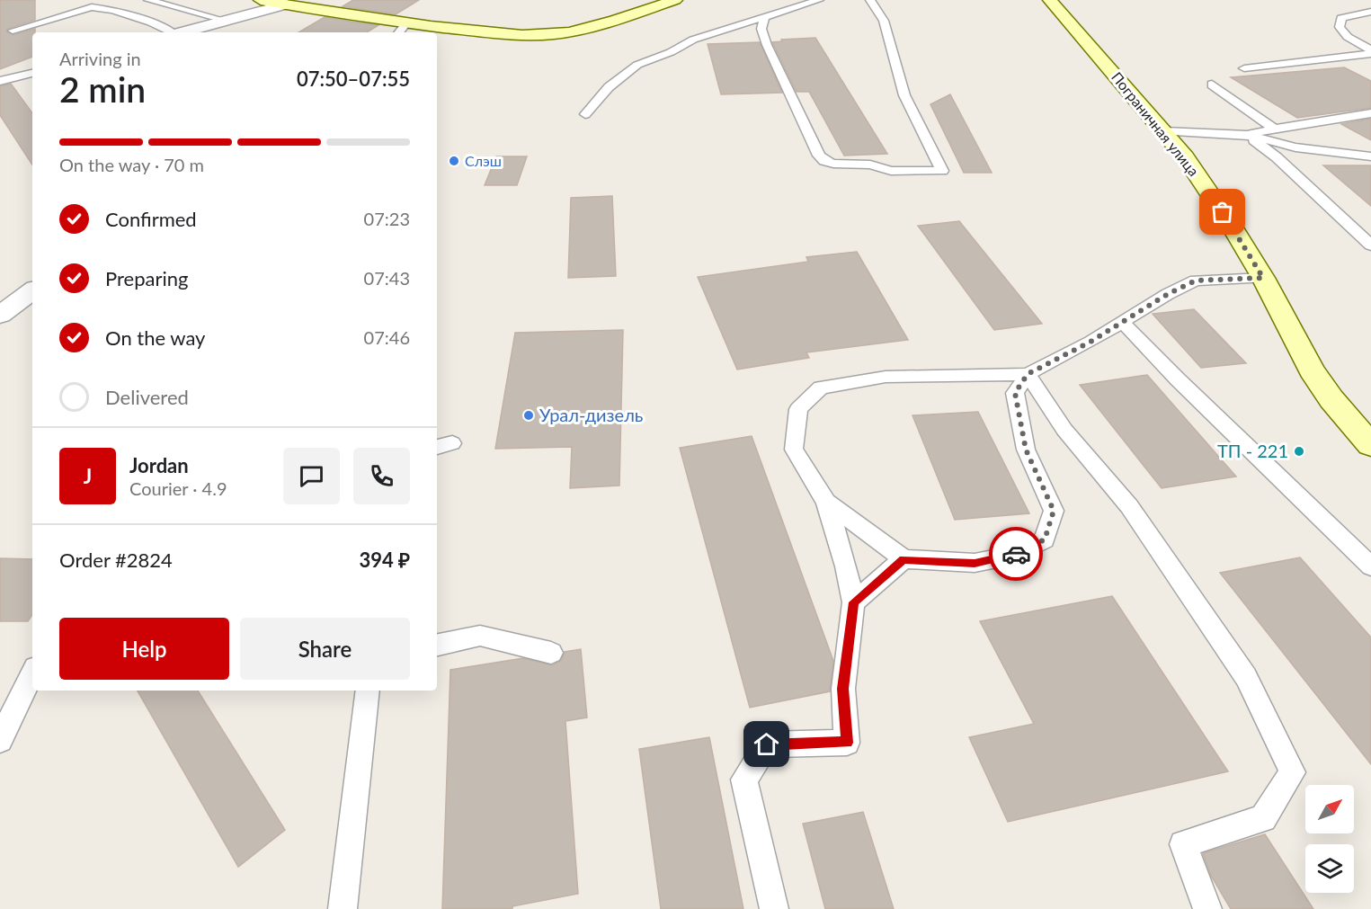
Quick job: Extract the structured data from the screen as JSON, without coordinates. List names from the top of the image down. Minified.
{"streets":{"street":["Пограничная улица"]},"places":["Слэш","Урал-дизель","ТП - 221"],"north":"top right","page":{"heading":["2 min","Arriving in","07:50–07:55"],"panel":["Jordan","Courier · 4.9","Order #2824","394 ₽"],"bar":"On the way · 70 m","list":[["Confirmed","07:23"],["Preparing","07:43"],["On the way","07:46"],"Delivered"],"round":"J","buttons":["Help","Share"]}}
